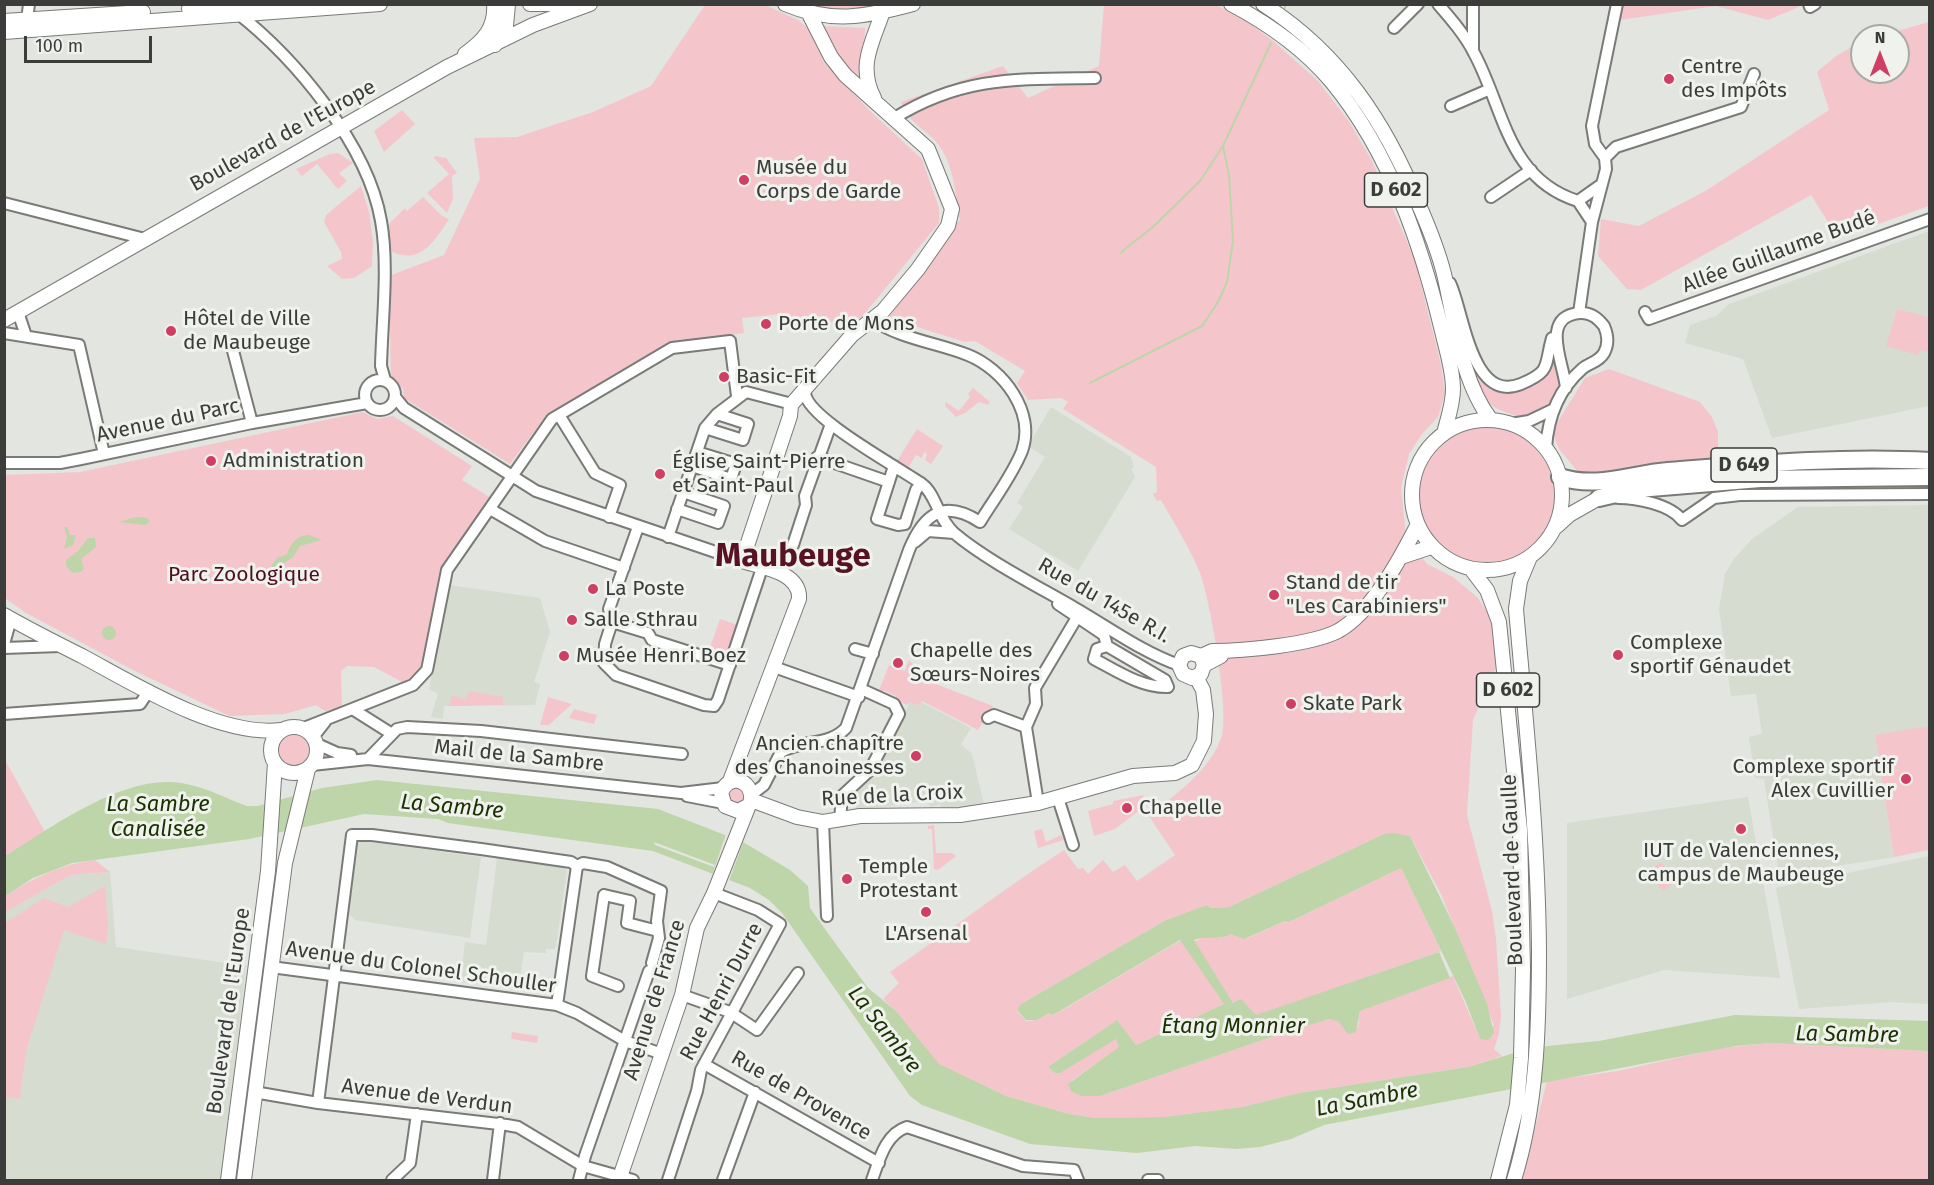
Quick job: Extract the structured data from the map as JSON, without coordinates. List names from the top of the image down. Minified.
{"streets":{"highway":["D 649"],"main road":["Boulevard de l'Europe","D 602","Rue de la Croix","Boulevard de Gaulle","Avenue de France"],"street":["Allée Guillaume Budé","Avenue du Parc","Rue du 145e R.I.","Mail de la Sambre","Avenue du Colonel Schouller","Rue Henri Durre","Rue de Provence","Avenue de Verdun"]},"crossings":[["Boulevard de l'Europe","Mail de la Sambre"],["D 602","D 649"],["D 602","Boulevard de Gaulle"],["D 649","Boulevard de Gaulle"],["Rue du 145e R.I.","Rue de la Croix"],["Mail de la Sambre","Rue de la Croix"],["Rue de la Croix","Avenue de France"],["Avenue du Colonel Schouller","Avenue de France"],["Rue Henri Durre","Avenue de France"],["Rue Henri Durre","Rue de Provence"],["Avenue de France","Avenue de Verdun"]],"districts":["Maubeuge"],"water":["La Sambre Canalisée","La Sambre","Étang Monnier"],"parks":["Parc Zoologique"],"places":["Centre des Impôts","Musée du Corps de Garde","Porte de Mons","Hôtel de Ville de Maubeuge","Basic-Fit","Administration","Église Saint-Pierre et Saint-Paul","La Poste","Stand de tir \"Les Carabiniers\"","Salle Sthrau","Complexe sportif Génaudet","Musée Henri Boez","Chapelle des Sœurs-Noires","Skate Park","Ancien chapître des Chanoinesses","Complexe sportif Alex Cuvillier","Chapelle","IUT de Valenciennes, campus de Maubeuge","Temple Protestant","L'Arsenal"],"scale_bar":"100 m","north":"top"}
